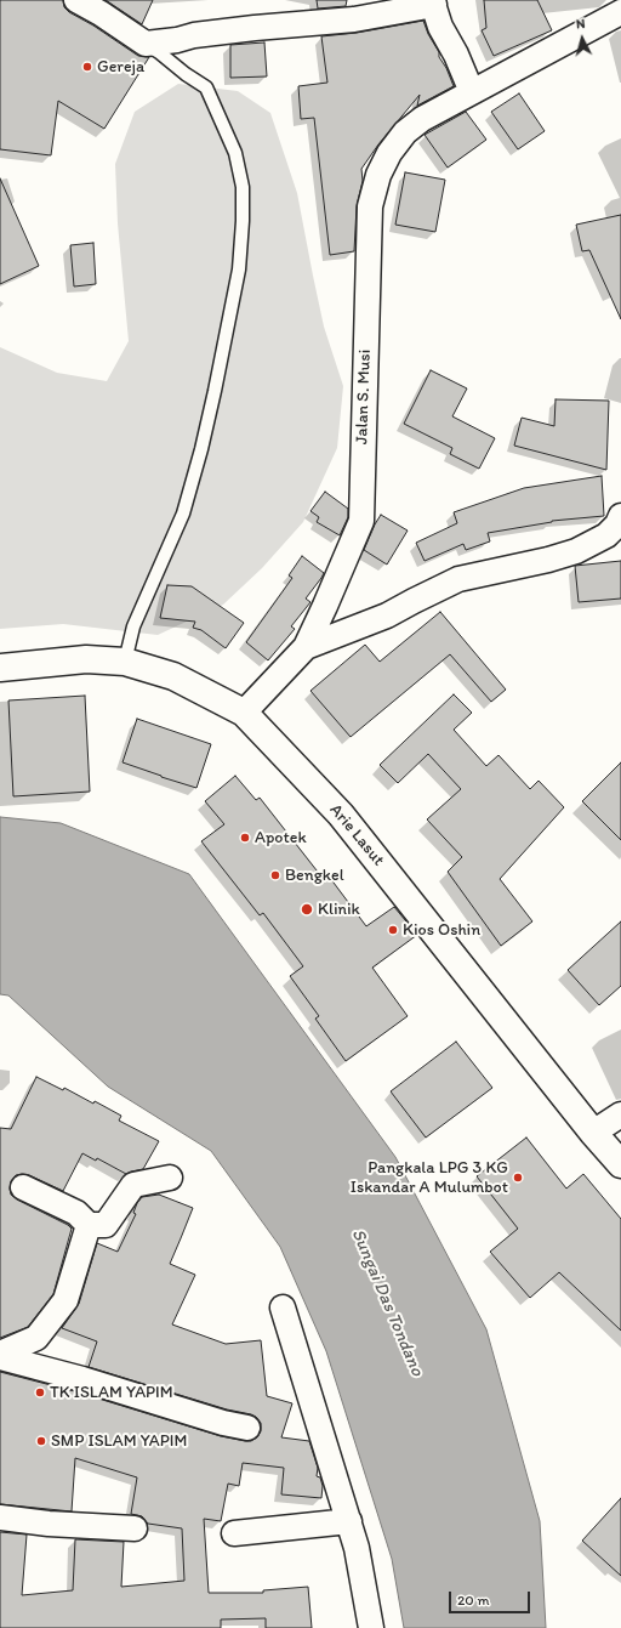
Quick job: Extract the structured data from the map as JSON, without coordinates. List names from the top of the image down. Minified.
{"streets":{"main road":["Arie Lasut"],"street":["Jalan S. Musi"]},"crossings":[["Jalan S. Musi","Arie Lasut"]],"water":["Sungai Das Tondano"],"places":["Gereja","Apotek","Bengkel","Klinik","Kios Oshin","Pangkala LPG 3 KG Iskandar A Mulumbot","TK ISLAM YAPIM","SMP ISLAM YAPIM"],"scale_bar":"20 m","north":"top"}
